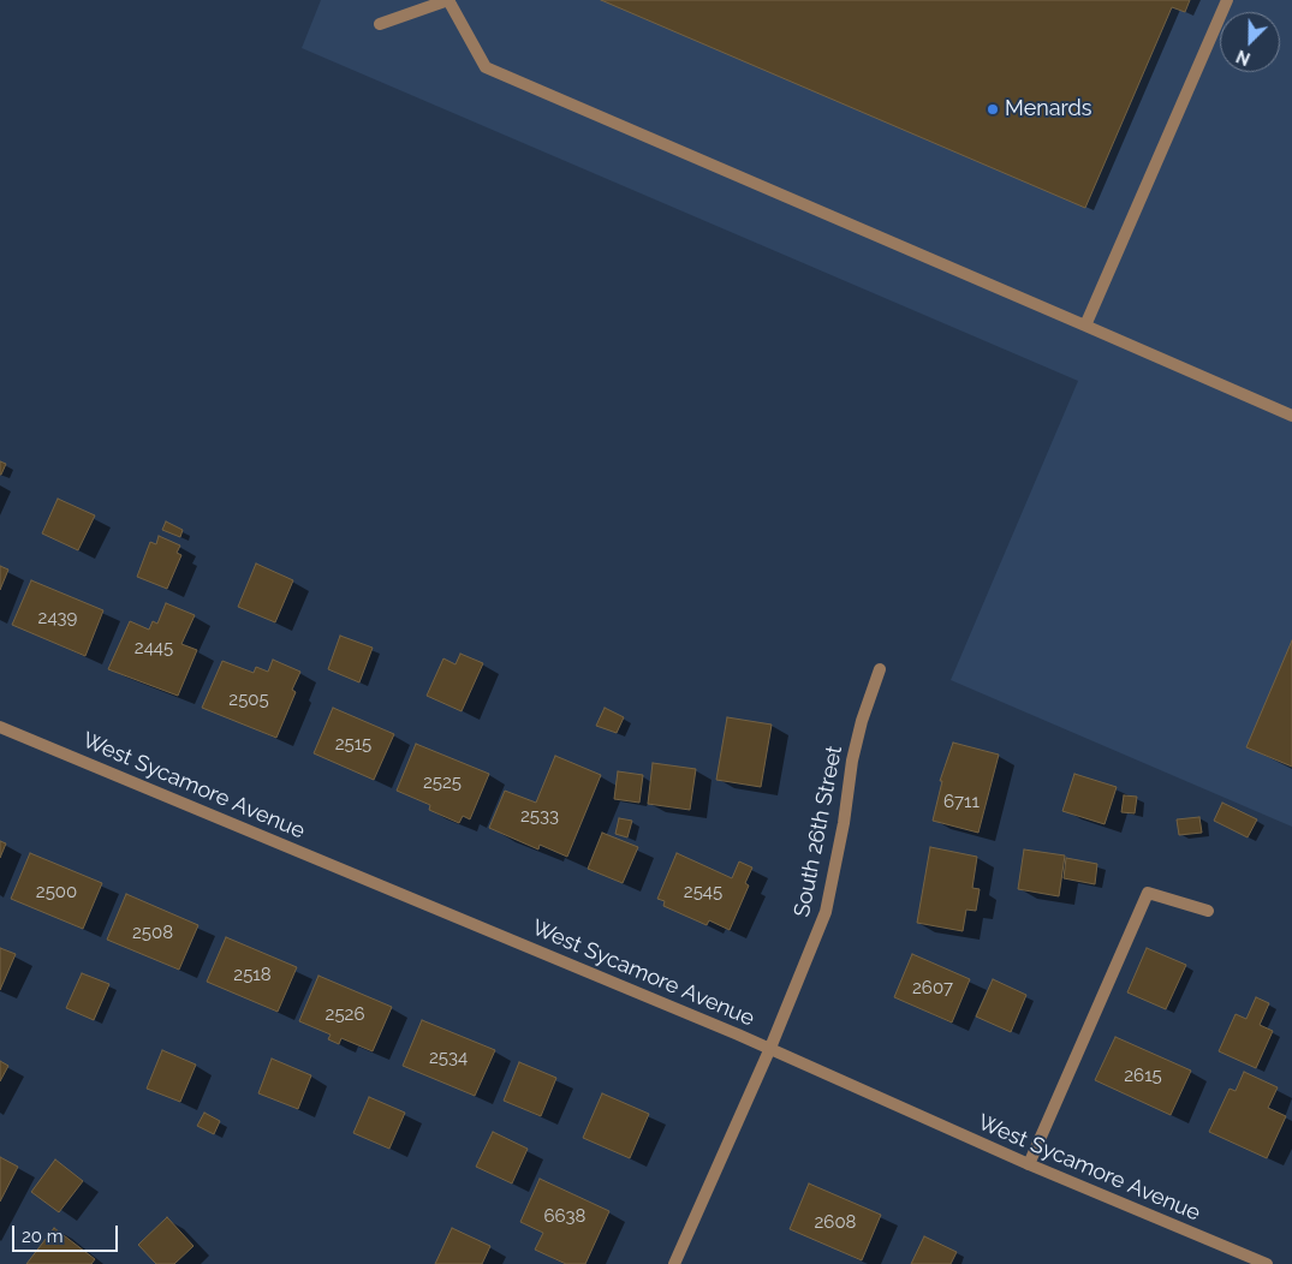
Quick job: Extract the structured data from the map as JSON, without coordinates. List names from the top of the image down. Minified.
{"streets":{"street":["West Sycamore Avenue","South 26th Street"]},"crossings":[["West Sycamore Avenue","South 26th Street"]],"places":["Menards"],"house_numbers":["2439","2445","2505","2515","2525","6711","2533","2500","2545","2508","2518","2607","2526","2534","2615","6638","2608"],"scale_bar":"20 m","north":"bottom left"}
